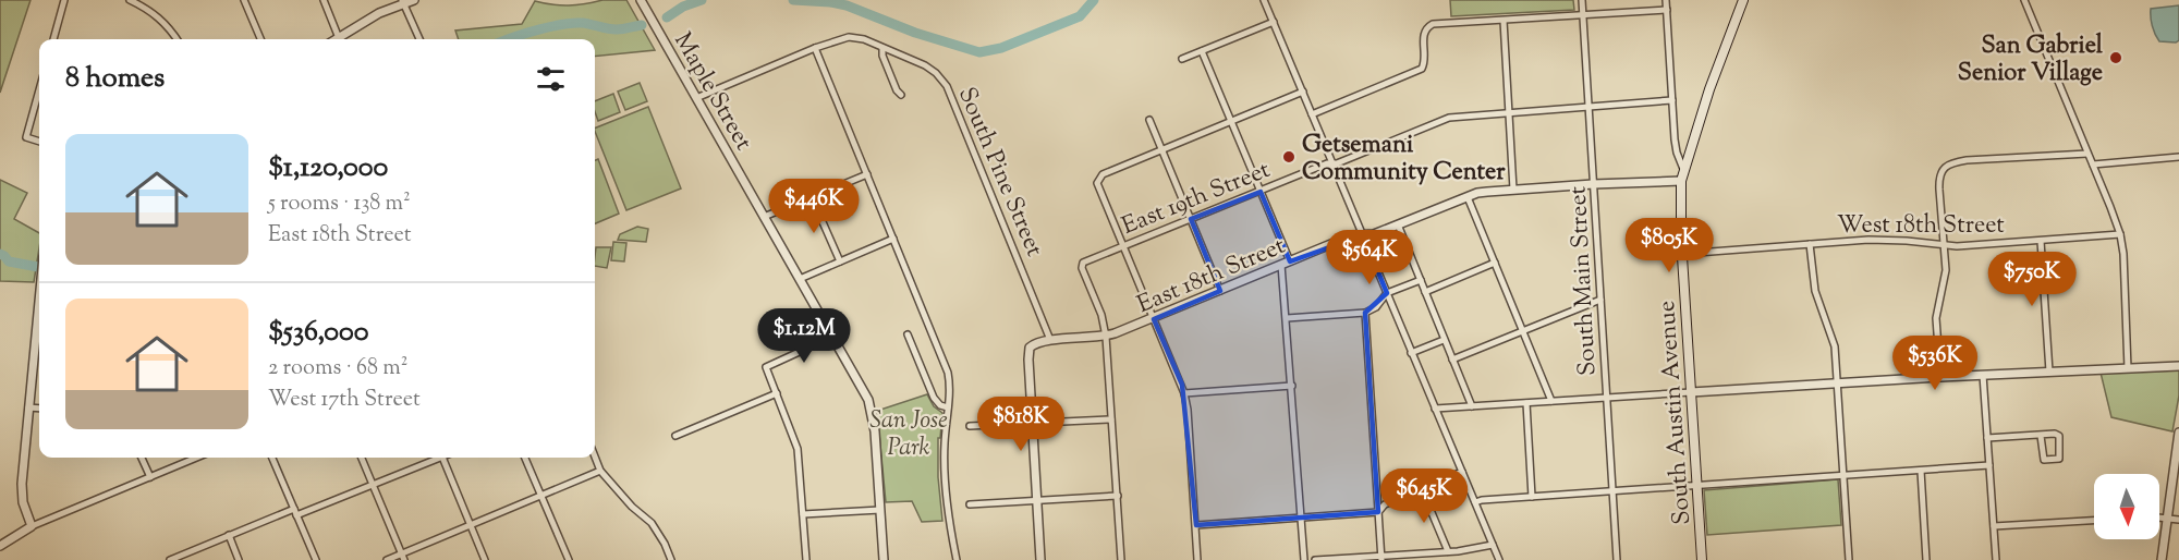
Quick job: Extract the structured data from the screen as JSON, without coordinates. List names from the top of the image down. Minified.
{"streets":{"main road":["South Austin Avenue"],"street":["Maple Street","South Pine Street","East 19th Street","West 18th Street","East 18th Street","South Main Street"]},"crossings":[["Maple Street","South Pine Street"],["South Pine Street","East 18th Street"],["East 19th Street","East 18th Street"],["East 19th Street","South Main Street"],["West 18th Street","South Austin Avenue"],["East 18th Street","South Main Street"]],"parks":["San Jose Park"],"places":["San Gabriel Senior Village","Getsemani Community Center"],"north":"bottom","page":{"heading":"8 homes","list":[{"name":"$1,120,000","note":"5 rooms · 138 m² · East 18th Street"},{"name":"$536,000","note":"2 rooms · 68 m² · West 17th Street"}],"price":["$446K","$805K","$564K","$750K","$1.12M","$536K","$818K","$645K"]}}
